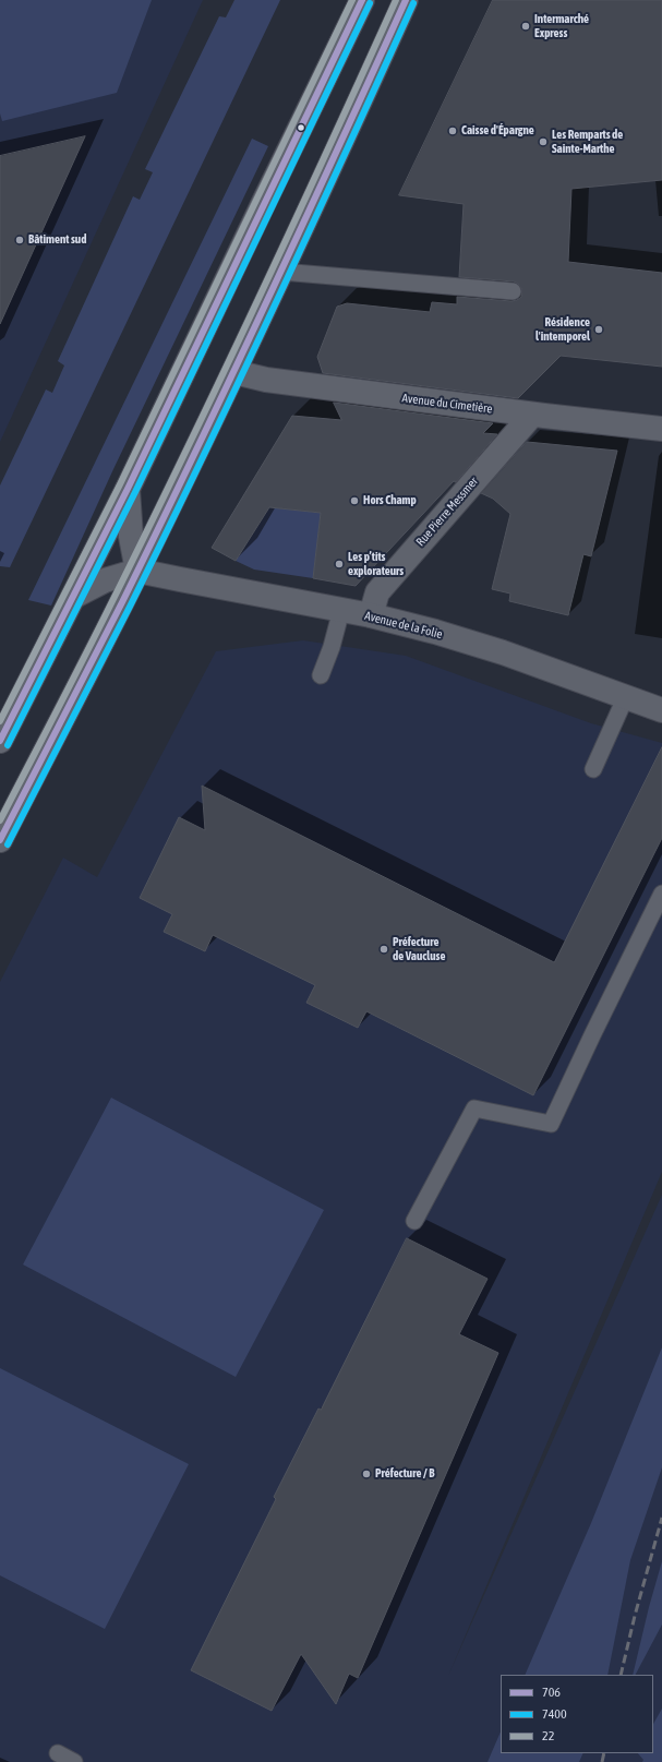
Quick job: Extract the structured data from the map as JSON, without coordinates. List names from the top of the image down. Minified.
{"streets":{"main road":["Avenue du Cimetière","Rue Pierre Messmer","Avenue de la Folie"]},"crossings":[["Avenue du Cimetière","Rue Pierre Messmer"],["Rue Pierre Messmer","Avenue de la Folie"]],"places":["Intermarché Express","Caisse d'Épargne","Les Remparts de Sainte-Marthe","Bâtiment sud","Résidence l'intemporel","Hors Champ","Les p’tits explorateurs","Préfecture de Vaucluse","Préfecture / B"],"lines":["transit line 706","transit line 22","transit line 7400"],"legend":["706","7400","22"]}
